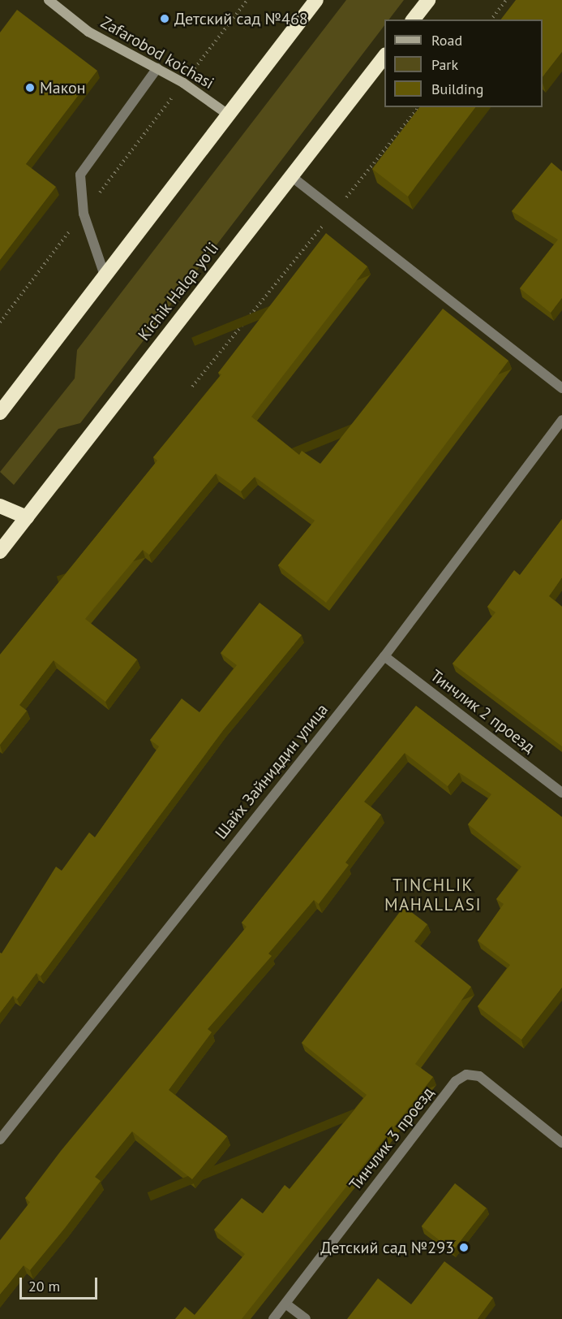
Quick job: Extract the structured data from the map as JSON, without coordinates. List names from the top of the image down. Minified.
{"streets":{"highway":["Kichik Halqa yo'li"],"street":["Zafarobod ko'chasi","Тинчлик 2 проезд","Шайх Зайниддин улица","Тинчлик 3 проезд"]},"crossings":[["Тинчлик 2 проезд","Шайх Зайниддин улица"]],"districts":["TINCHLIK MAHALLASI"],"places":["Детский сад №468","Макон","Детский сад №293"],"legend":["Road","Park","Building"],"scale_bar":"20 m"}
